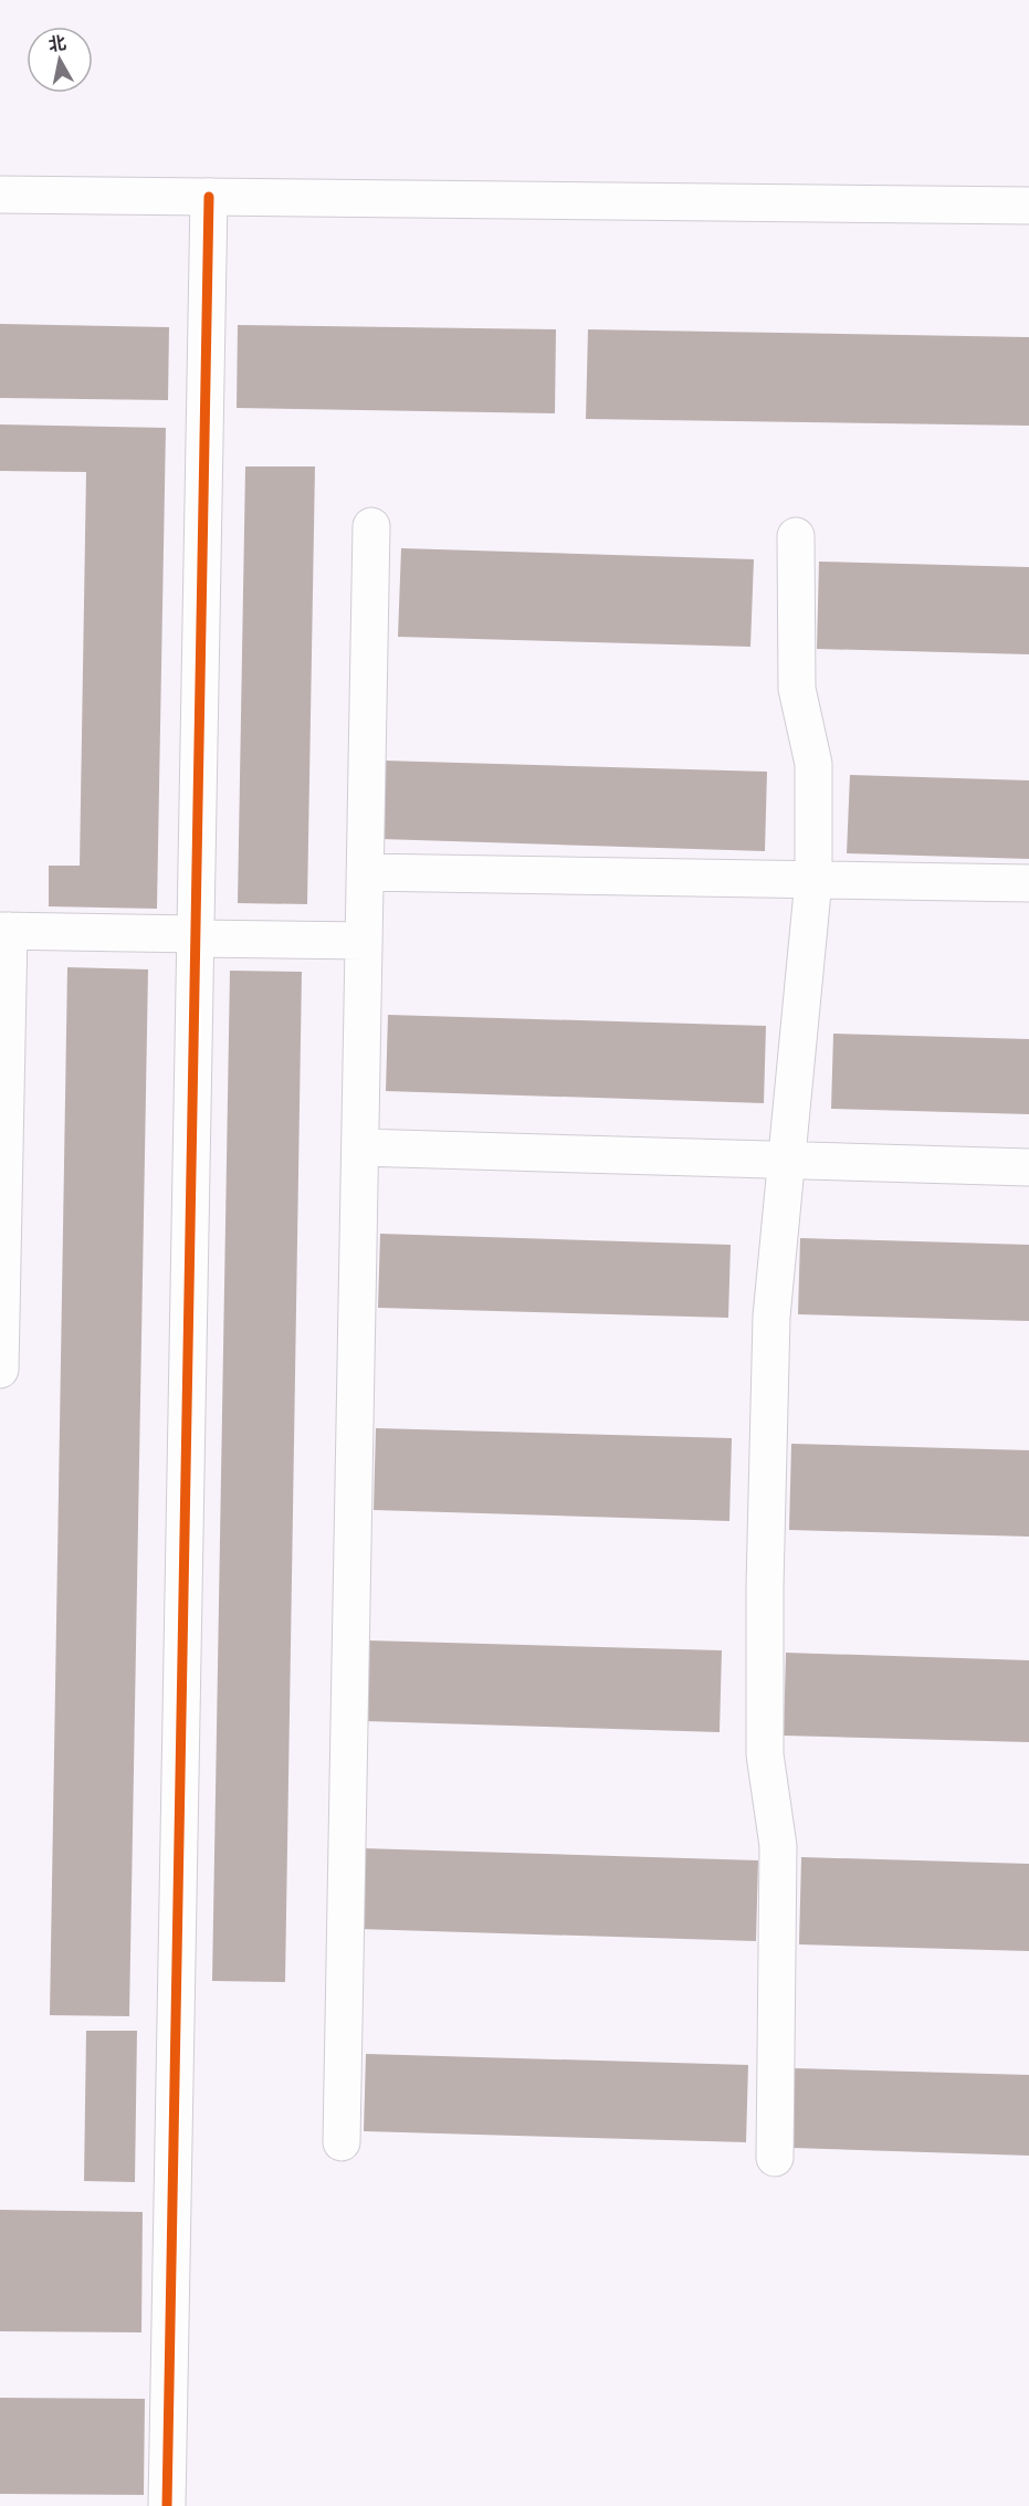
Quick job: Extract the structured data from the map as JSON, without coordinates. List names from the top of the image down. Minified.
{"north":"top"}
